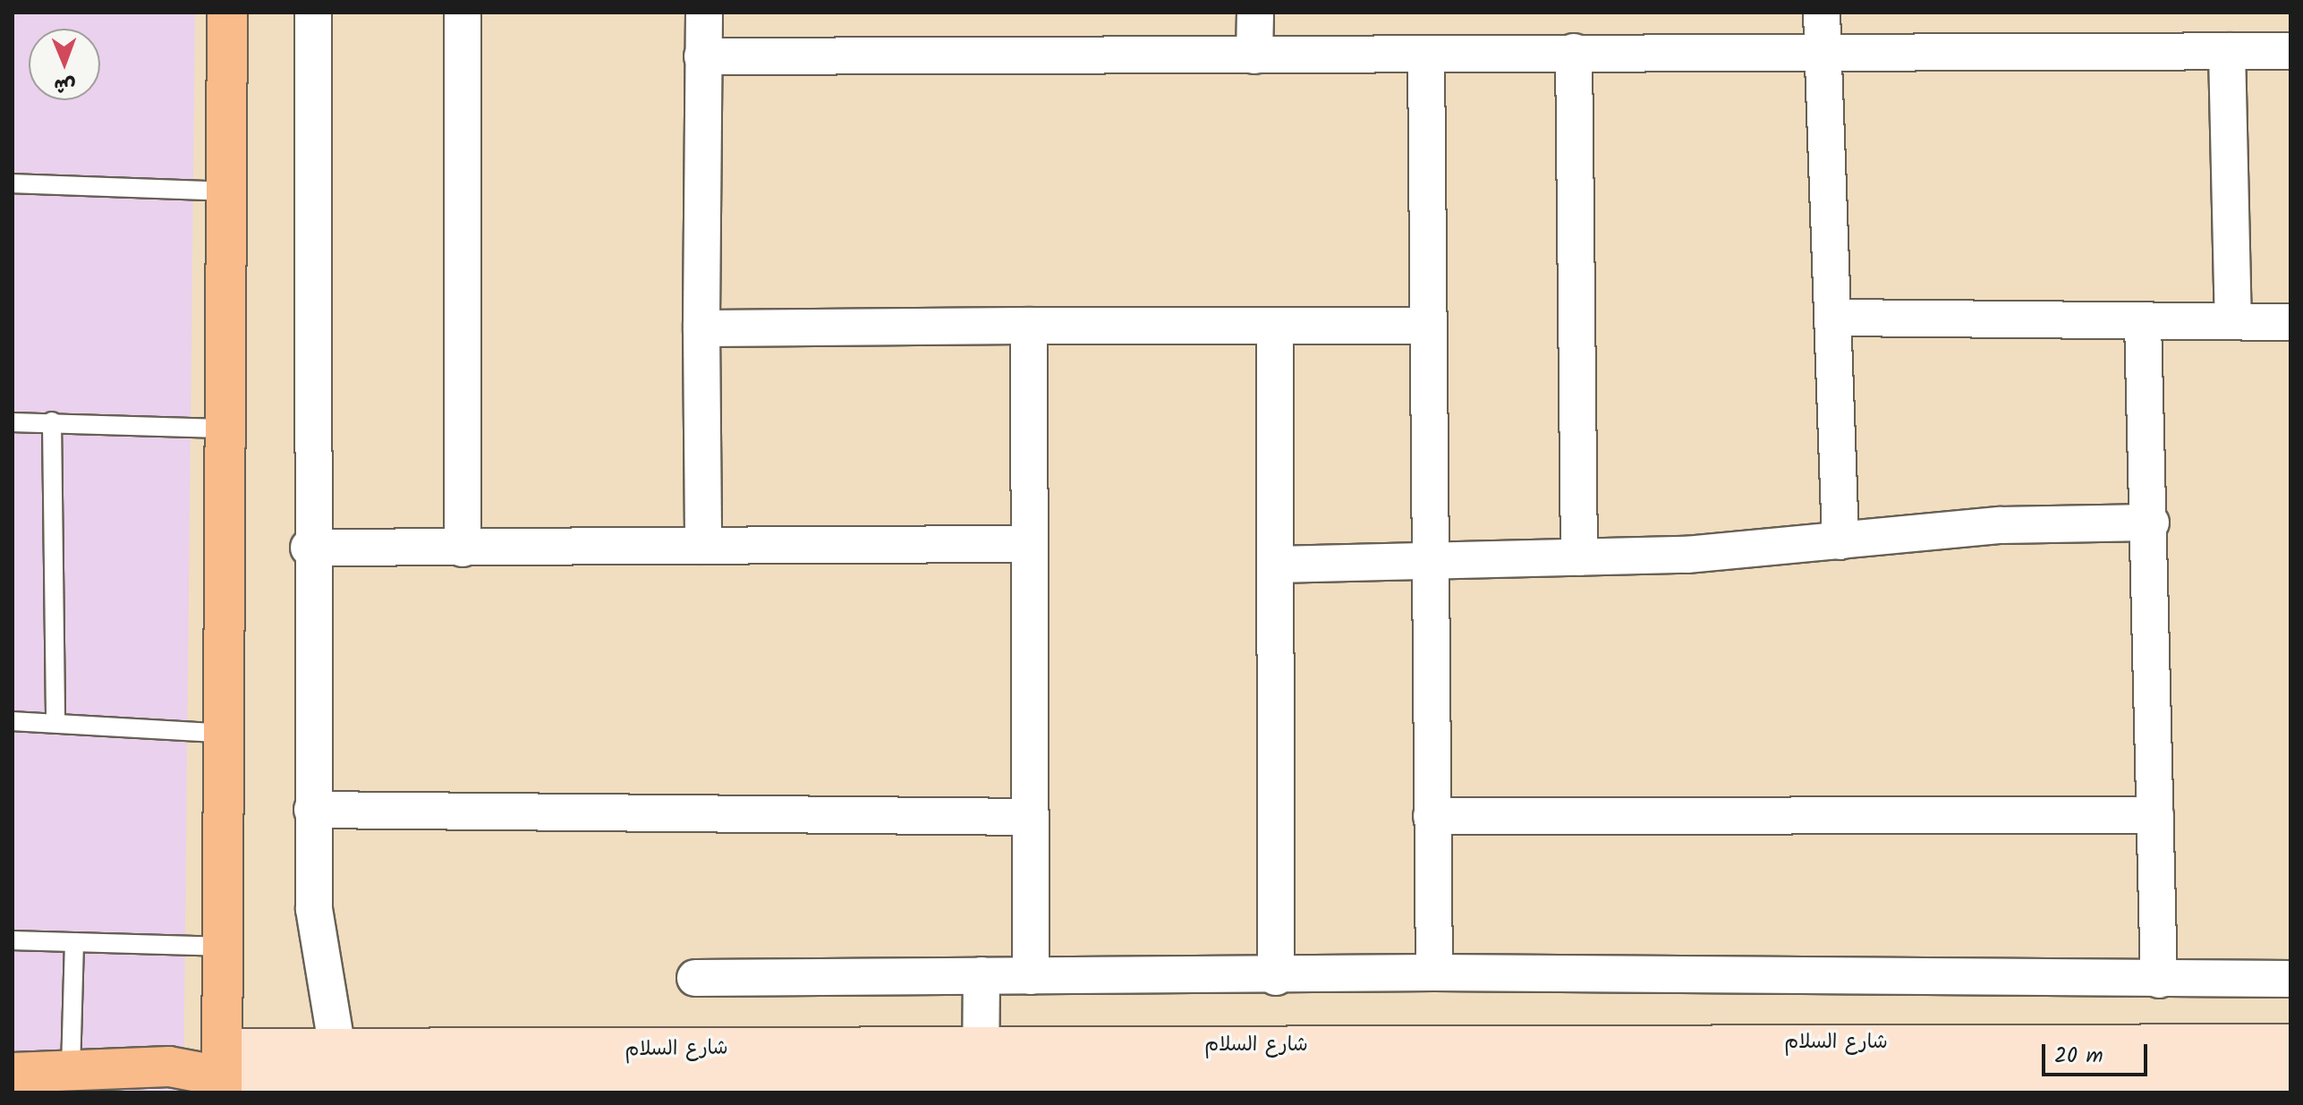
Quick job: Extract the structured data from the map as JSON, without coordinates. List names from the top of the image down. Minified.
{"streets":{"main road":["شارع السلام"]},"scale_bar":"20 m","north":"bottom"}
